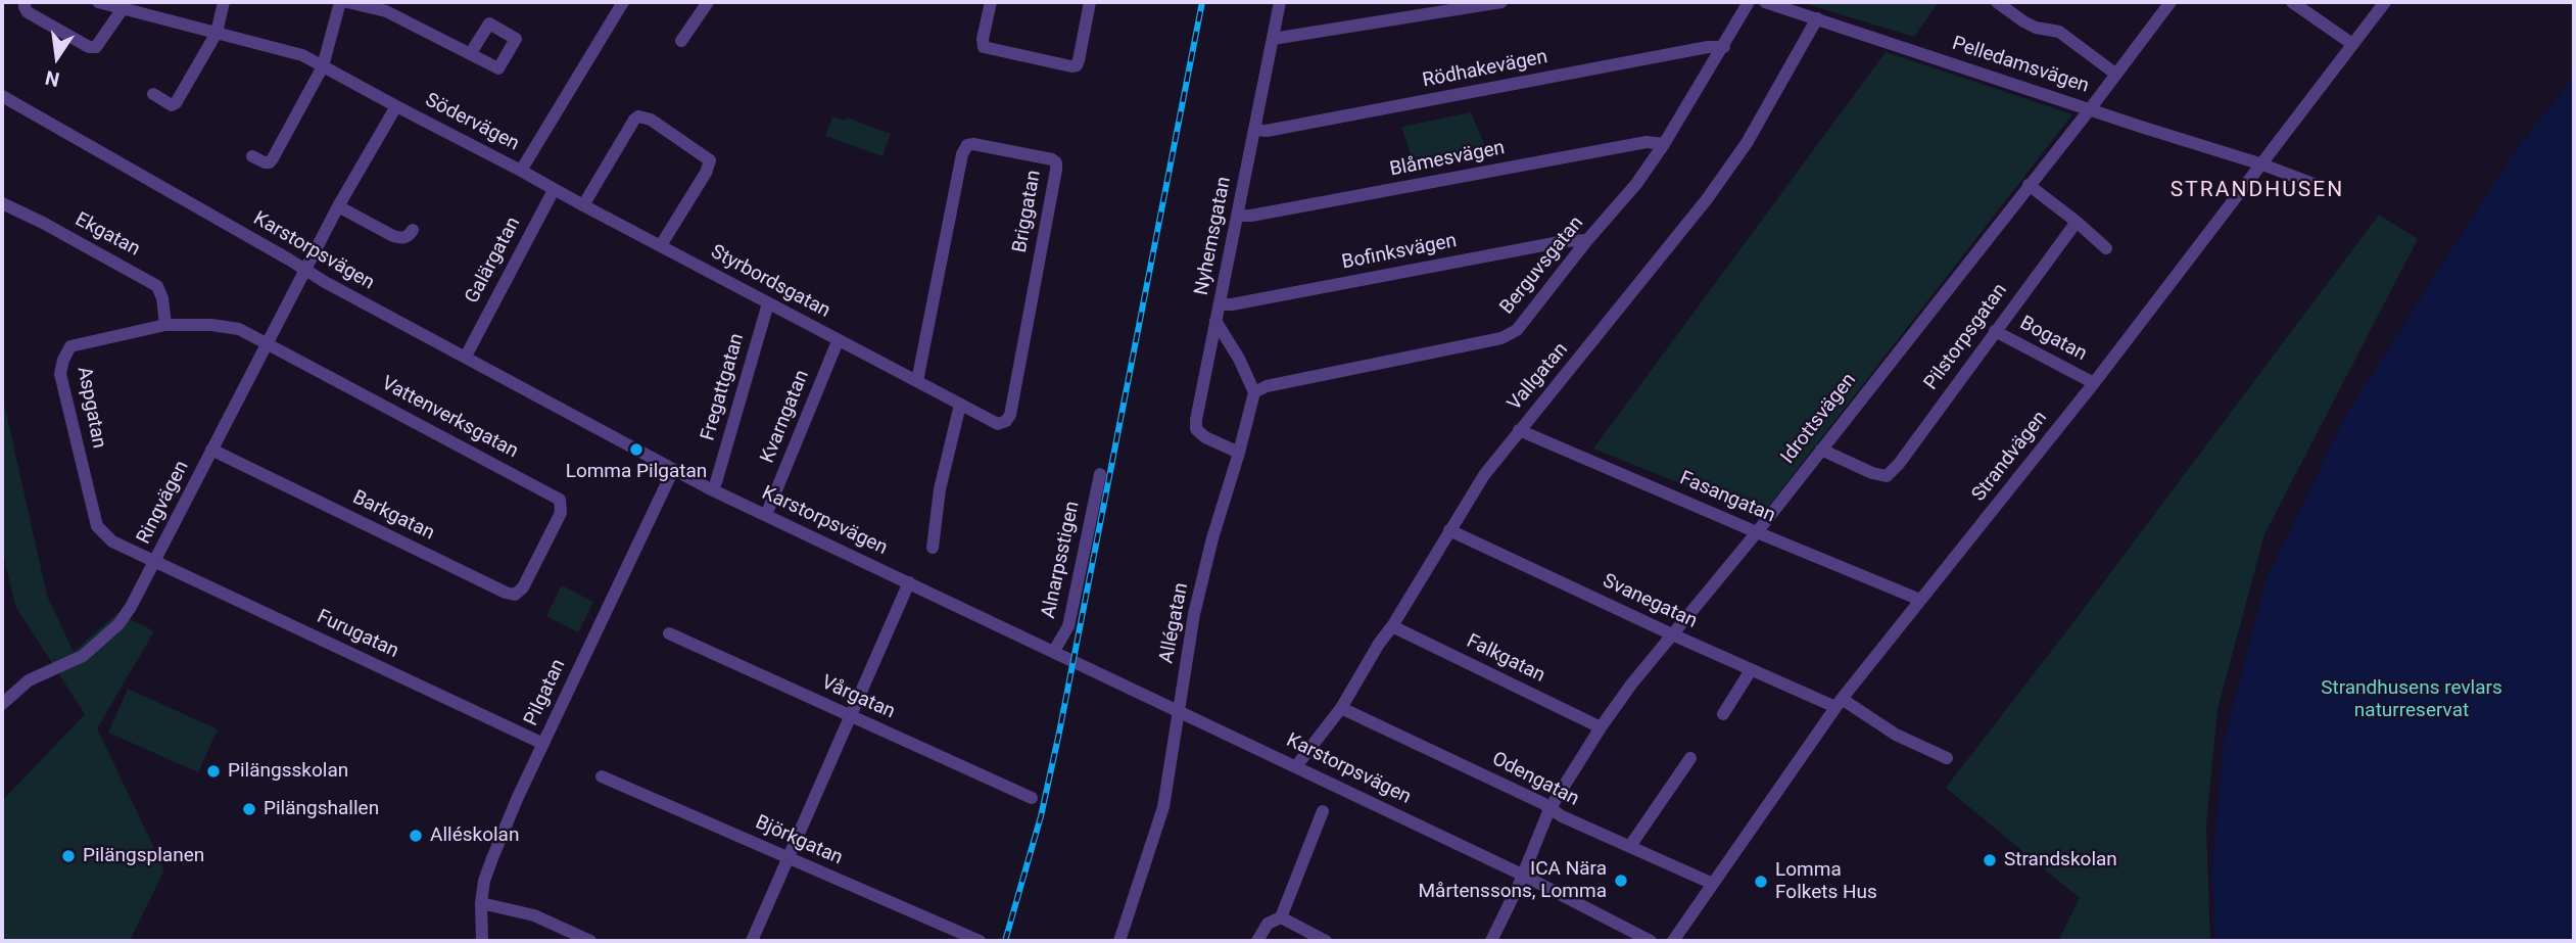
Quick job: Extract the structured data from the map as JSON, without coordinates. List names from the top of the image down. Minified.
{"streets":{"street":["Pelledamsvägen","Rödhakevägen","Södervägen","Blåmesvägen","Briggatan","Ekgatan","Nyhemsgatan","Karstorpsvägen","Bofinksvägen","Galärgatan","Berguvsgatan","Styrbordsgatan","Pilstorpsgatan","Bogatan","Vallgatan","Fregattgatan","Aspgatan","Kvarngatan","Vattenverksgatan","Idrottsvägen","Strandvägen","Fasangatan","Ringvägen","Barkgatan","Alnarpsstigen","Svanegatan","Allégatan","Furugatan","Falkgatan","Pilgatan","Vårgatan","Odengatan","Björkgatan"]},"crossings":[["Pelledamsvägen","Vallgatan"],["Pelledamsvägen","Idrottsvägen"],["Pelledamsvägen","Strandvägen"],["Rödhakevägen","Nyhemsgatan"],["Rödhakevägen","Berguvsgatan"],["Södervägen","Karstorpsvägen"],["Södervägen","Styrbordsgatan"],["Södervägen","Ringvägen"],["Blåmesvägen","Nyhemsgatan"],["Blåmesvägen","Berguvsgatan"],["Briggatan","Styrbordsgatan"],["Ekgatan","Aspgatan"],["Nyhemsgatan","Bofinksvägen"],["Nyhemsgatan","Allégatan"],["Karstorpsvägen","Vallgatan"],["Karstorpsvägen","Idrottsvägen"],["Karstorpsvägen","Ringvägen"],["Karstorpsvägen","Alnarpsstigen"],["Karstorpsvägen","Allégatan"],["Karstorpsvägen","Pilgatan"],["Bofinksvägen","Berguvsgatan"],["Galärgatan","Styrbordsgatan"],["Berguvsgatan","Allégatan"],["Styrbordsgatan","Fregattgatan"],["Styrbordsgatan","Kvarngatan"],["Pilstorpsgatan","Bogatan"],["Pilstorpsgatan","Idrottsvägen"],["Bogatan","Strandvägen"],["Vallgatan","Fasangatan"],["Vallgatan","Svanegatan"],["Vallgatan","Falkgatan"],["Vallgatan","Odengatan"],["Aspgatan","Vattenverksgatan"],["Aspgatan","Ringvägen"],["Aspgatan","Furugatan"],["Vattenverksgatan","Ringvägen"],["Vattenverksgatan","Barkgatan"],["Idrottsvägen","Fasangatan"],["Idrottsvägen","Svanegatan"],["Idrottsvägen","Falkgatan"],["Idrottsvägen","Odengatan"],["Strandvägen","Fasangatan"],["Strandvägen","Svanegatan"],["Strandvägen","Odengatan"],["Ringvägen","Barkgatan"],["Ringvägen","Furugatan"],["Furugatan","Pilgatan"]],"districts":["STRANDHUSEN"],"parks":["Strandhusens revlars naturreservat"],"places":["Lomma Pilgatan","Pilängsskolan","Pilängshallen","Alléskolan","Pilängsplanen","Strandskolan","ICA Nära Mårtenssons, Lomma","Lomma Folkets Hus"],"north":"bottom"}
